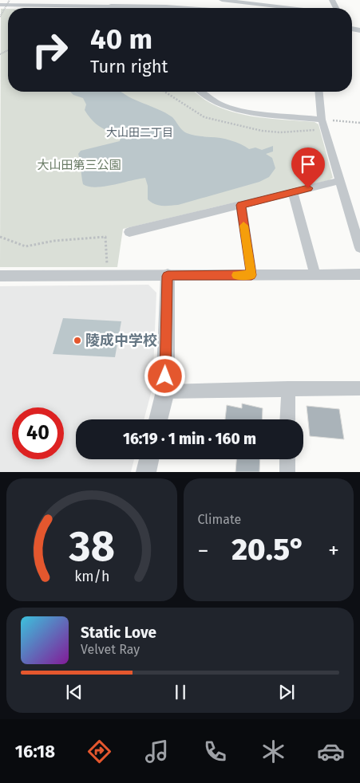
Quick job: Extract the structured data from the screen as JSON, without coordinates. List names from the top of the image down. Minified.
{"districts":["大山田二丁目"],"parks":["大山田第三公園"],"places":["陵成中学校"],"page":{"turn":["40 m","Turn right"],"limit":"40","trip":"16:19 · 1 min · 160 m","tile":"Climate","heat":["−","20.5°","+"],"song":["Static Love","Velvet Ray"],"tabs":"16:18","gauge":["38","km/h"]}}
